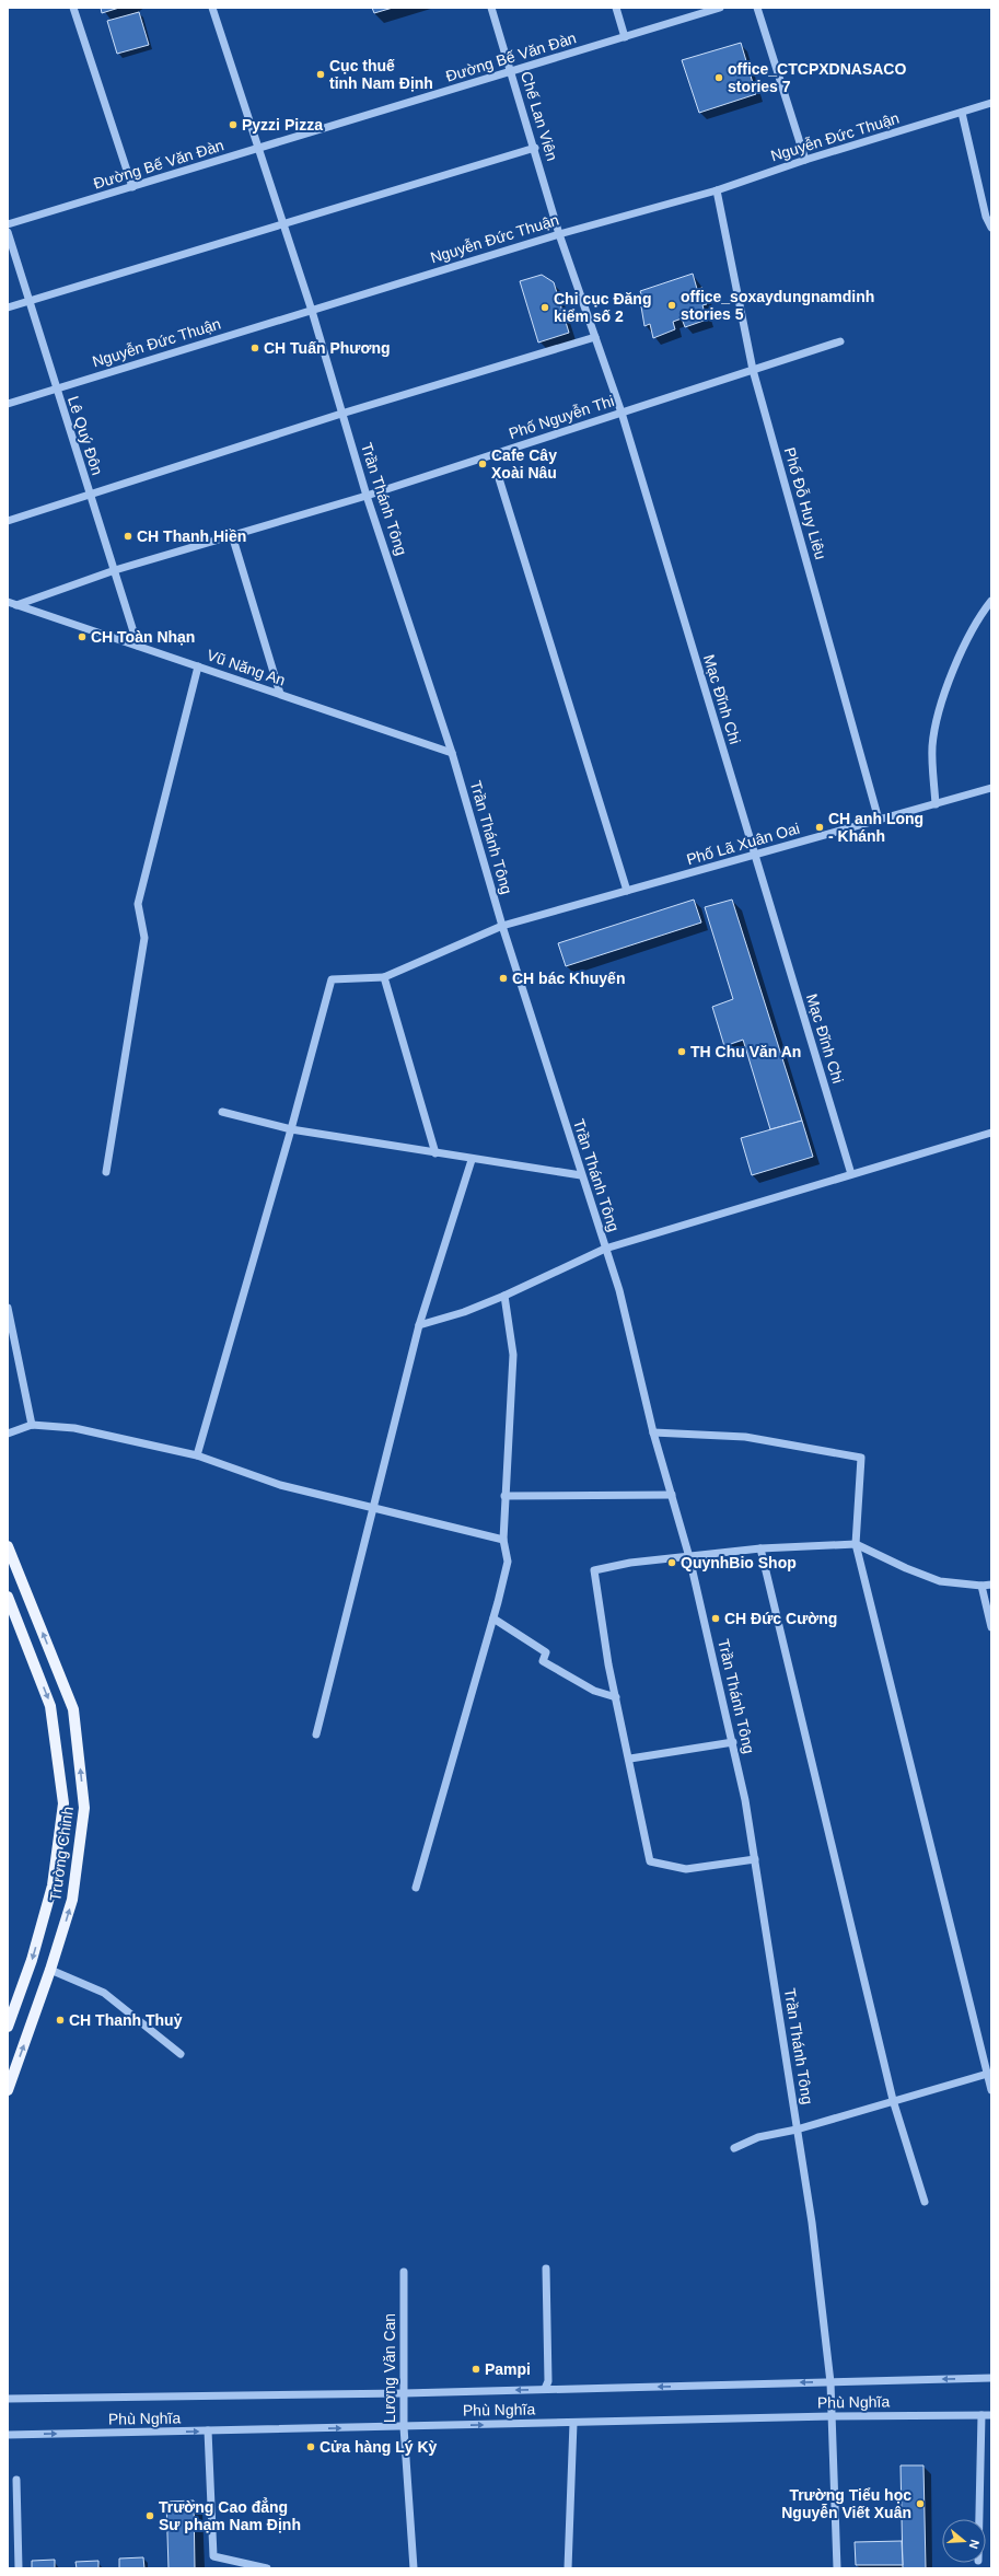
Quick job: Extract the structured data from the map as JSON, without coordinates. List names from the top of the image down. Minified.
{"streets":{"main road":["Trường Chinh"],"street":["Đường Bế Văn Đàn","Chế Lan Viên","Nguyễn Đức Thuận","Phố Nguyễn Thi","Lê Quý Đôn","Trần Thánh Tông","Phố Đỗ Huy Liêu","Vũ Năng An","Mạc Đĩnh Chi","Phố Lã Xuân Oai","Lương Văn Can","Phù Nghĩa"]},"crossings":[["Đường Bế Văn Đàn","Chế Lan Viên"],["Đường Bế Văn Đàn","Trần Thánh Tông"],["Chế Lan Viên","Nguyễn Đức Thuận"],["Chế Lan Viên","Mạc Đĩnh Chi"],["Nguyễn Đức Thuận","Lê Quý Đôn"],["Nguyễn Đức Thuận","Trần Thánh Tông"],["Nguyễn Đức Thuận","Phố Đỗ Huy Liêu"],["Nguyễn Đức Thuận","Mạc Đĩnh Chi"],["Phố Nguyễn Thi","Lê Quý Đôn"],["Phố Nguyễn Thi","Trần Thánh Tông"],["Phố Nguyễn Thi","Phố Đỗ Huy Liêu"],["Phố Nguyễn Thi","Vũ Năng An"],["Phố Nguyễn Thi","Mạc Đĩnh Chi"],["Lê Quý Đôn","Vũ Năng An"],["Trần Thánh Tông","Vũ Năng An"],["Trần Thánh Tông","Phố Lã Xuân Oai"],["Trần Thánh Tông","Phù Nghĩa"],["Phố Đỗ Huy Liêu","Phố Lã Xuân Oai"],["Mạc Đĩnh Chi","Phố Lã Xuân Oai"],["Lương Văn Can","Phù Nghĩa"]],"places":["Cục thuế tỉnh Nam Định","office_CTCPXDNASACO stories 7","Pyzzi Pizza","office_soxaydungnamdinh stories 5","Chi cục Đăng kiểm số 2","CH Tuấn Phương","Cafe Cây Xoài Nâu","CH Thanh Hiền","CH Toàn Nhạn","CH anh Long - Khánh","CH bác Khuyến","TH Chu Văn An","QuynhBio Shop","CH Đức Cường","CH Thanh Thuỷ","Pampi","Cửa hàng Lý Kỳ","Trường Tiểu học Nguyễn Viết Xuân","Trường Cao đẳng Sư phạm Nam Định"],"north":"right"}
